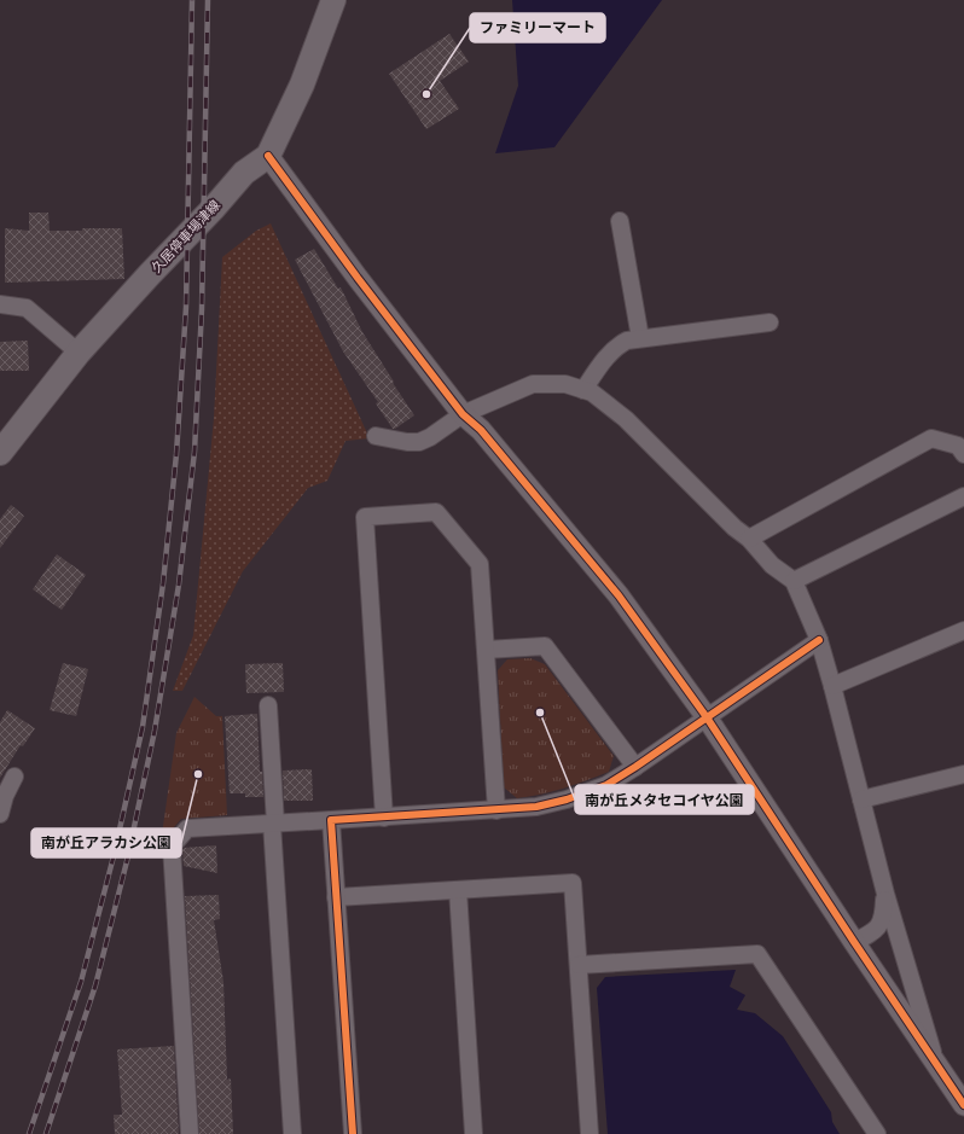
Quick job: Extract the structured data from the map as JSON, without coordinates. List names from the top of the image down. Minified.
{"streets":{"main road":["久居停車場津線"]},"places":["ファミリーマート","南が丘メタセコイヤ公園","南が丘アラカシ公園"]}
